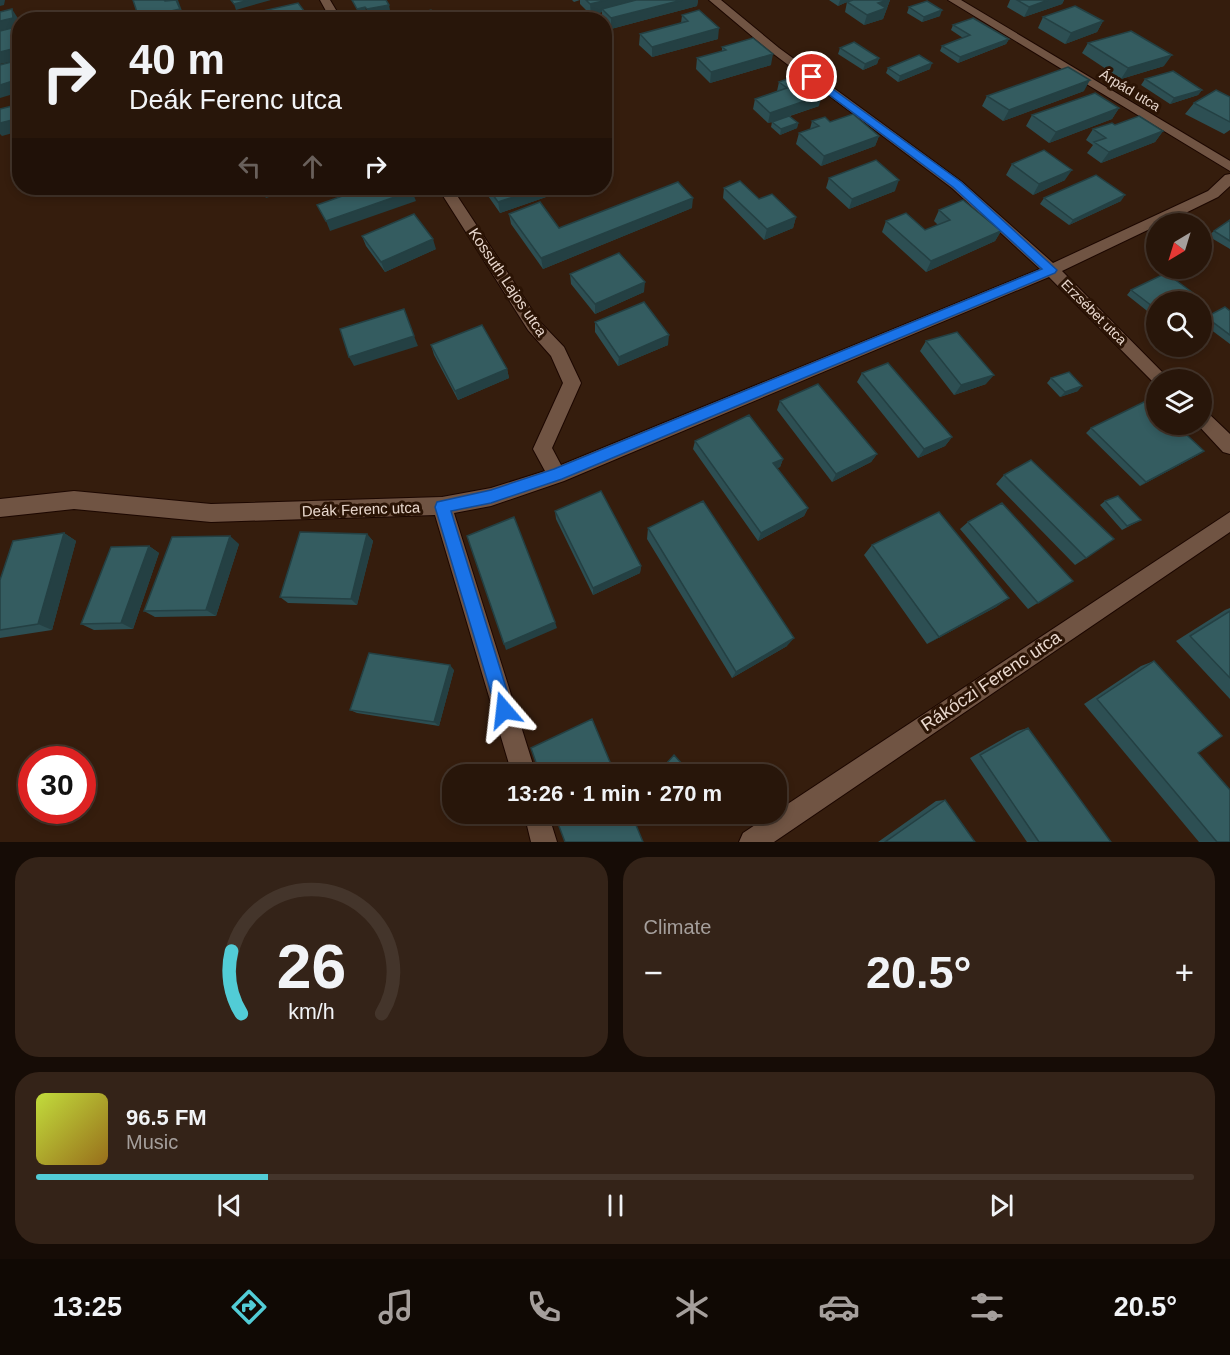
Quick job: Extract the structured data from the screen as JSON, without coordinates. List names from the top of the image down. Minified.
{"streets":{"street":["Árpád utca","Kossuth Lajos utca","Erzsébet utca","Deák Ferenc utca","Rákóczi Ferenc utca"]},"crossings":[["Kossuth Lajos utca","Deák Ferenc utca"],["Erzsébet utca","Deák Ferenc utca"]],"north":"bottom left","page":{"turn":["40 m","Deák Ferenc utca"],"limit":"30","trip":"13:26 · 1 min · 270 m","tile":"Climate","heat":["−","20.5°","+"],"song":["96.5 FM","Music"],"tabs":["13:25","20.5°"],"gauge":["26","km/h"]}}
